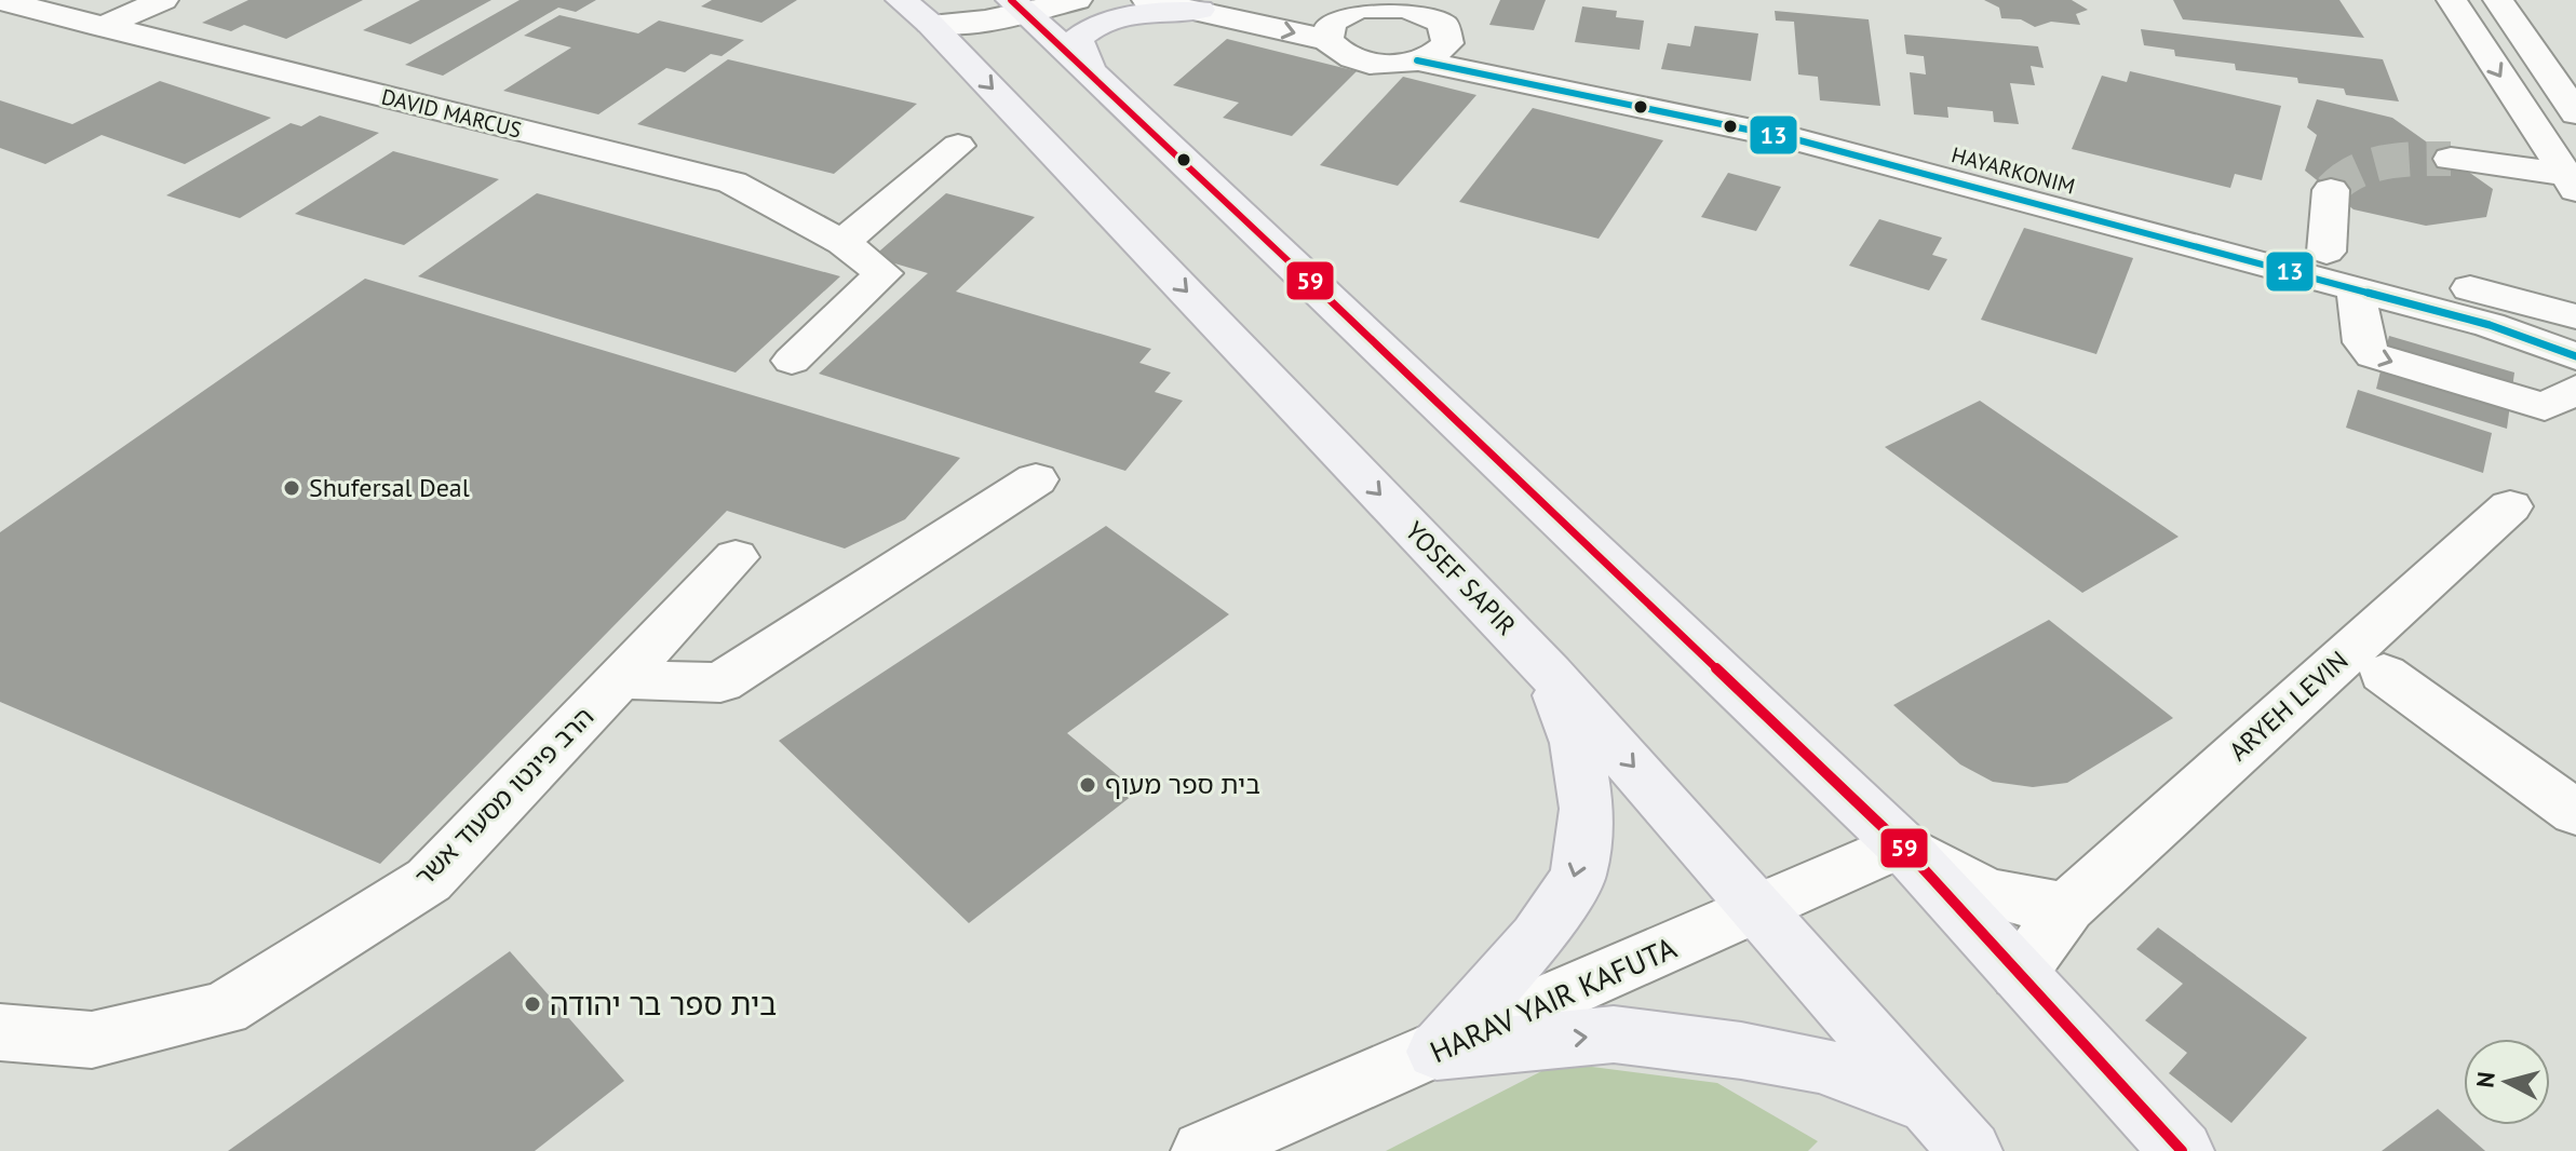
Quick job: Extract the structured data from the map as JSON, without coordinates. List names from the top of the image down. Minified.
{"streets":{"main road":["YOSEF SAPIR"],"street":["DAVID MARCUS","HAYARKONIM","ARYEH LEVIN","הרב פינטו מסעוד אשר","HARAV YAIR KAFUTA"]},"crossings":[["YOSEF SAPIR","HARAV YAIR KAFUTA"]],"places":["Shufersal Deal","בית ספר מעוף","בית ספר בר יהודה"],"lines":["transit line 59","transit line 13"],"north":"left"}
